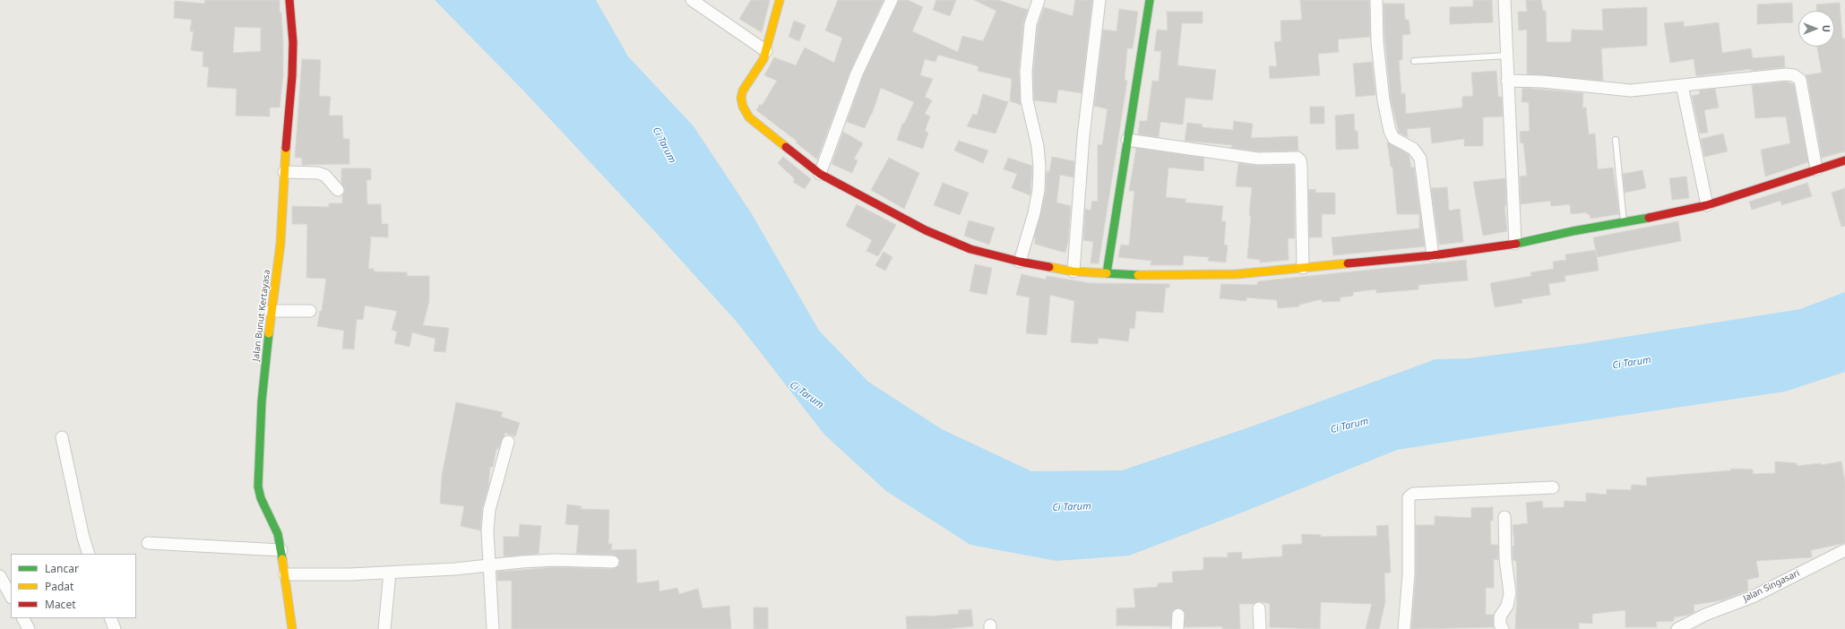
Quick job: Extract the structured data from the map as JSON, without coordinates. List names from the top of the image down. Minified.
{"streets":{"street":["Jalan Bunut Kertayasa","Jalan Singasari"]},"water":["Ci Tarum"],"legend":["Lancar","Padat","Macet"],"north":"right"}
